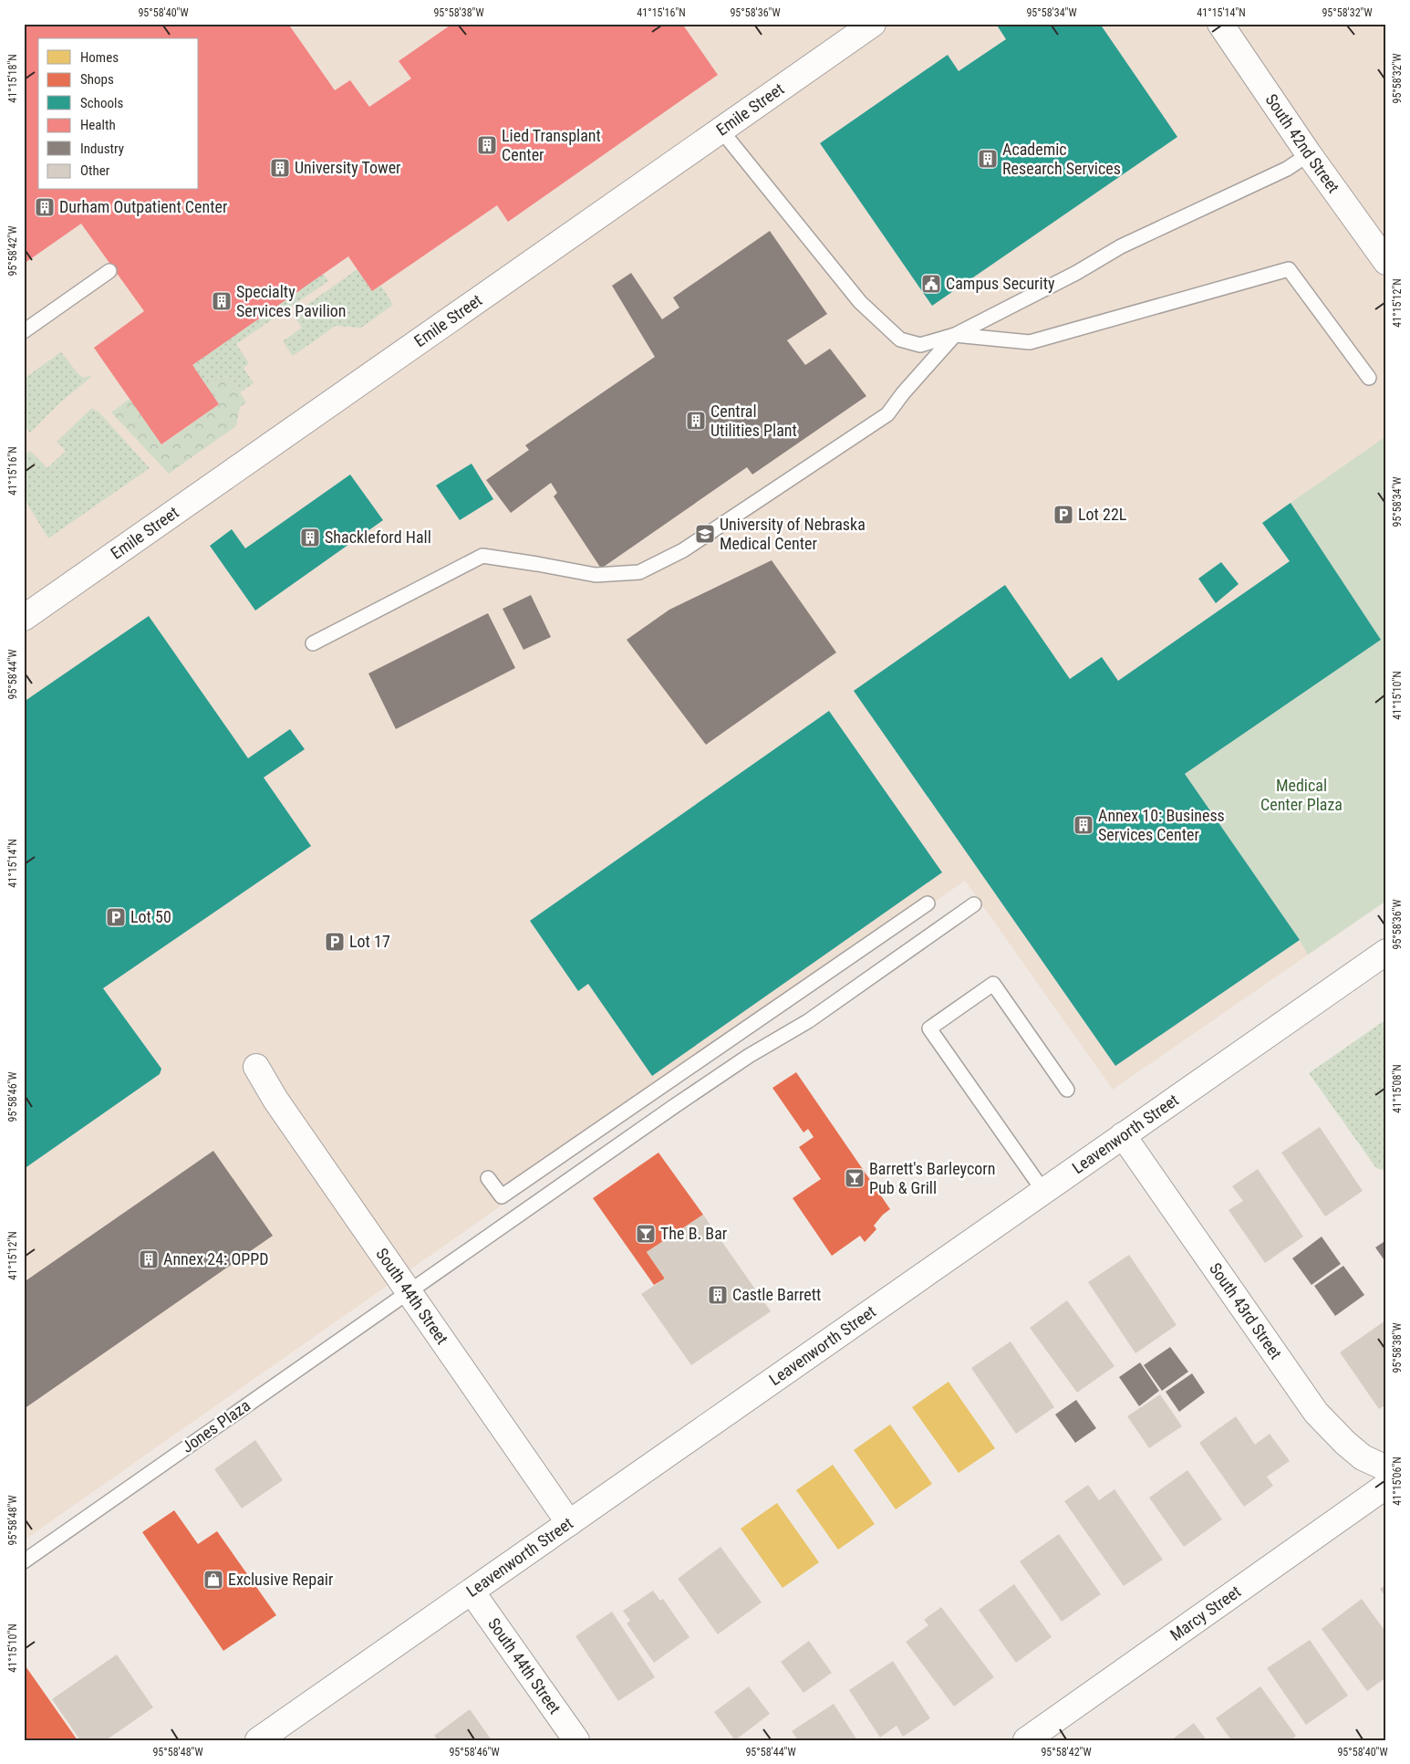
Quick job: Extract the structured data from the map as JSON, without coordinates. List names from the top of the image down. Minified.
{"streets":{"street":["Emile Street","South 42nd Street","Leavenworth Street","South 44th Street","South 43rd Street","Marcy Street"],"lane":["Jones Plaza"]},"crossings":[["Leavenworth Street","South 44th Street"],["Leavenworth Street","South 43rd Street"],["South 44th Street","Jones Plaza"]],"parks":["Medical Center Plaza"],"places":{"building":["Lied Transplant Center","Academic Research Services","University Tower","Durham Outpatient Center","Specialty Services Pavilion","Central Utilities Plant","Shackleford Hall","Annex 10: Business Services Center","Annex 24: OPPD","Castle Barrett"],"public building":["Campus Security"],"parking":["Lot 22L","Lot 50","Lot 17"],"school or university":["University of Nebraska Medical Center"],"bar":["Barrett's Barleycorn Pub & Grill","The B. Bar"],"shop":["Exclusive Repair"]},"legend":["Homes","Shops","Schools","Health","Industry","Other"],"coordinates":["95°58'40\"W","95°58'38\"W","41°15'16\"N","95°58'36\"W","95°58'34\"W","41°15'14\"N","95°58'32\"W","41°15'18\"N","95°58'42\"W","41°15'12\"N","95°58'44\"W","41°15'10\"N","41°15'08\"N","95°58'46\"W","41°15'06\"N","95°58'48\"W"]}
